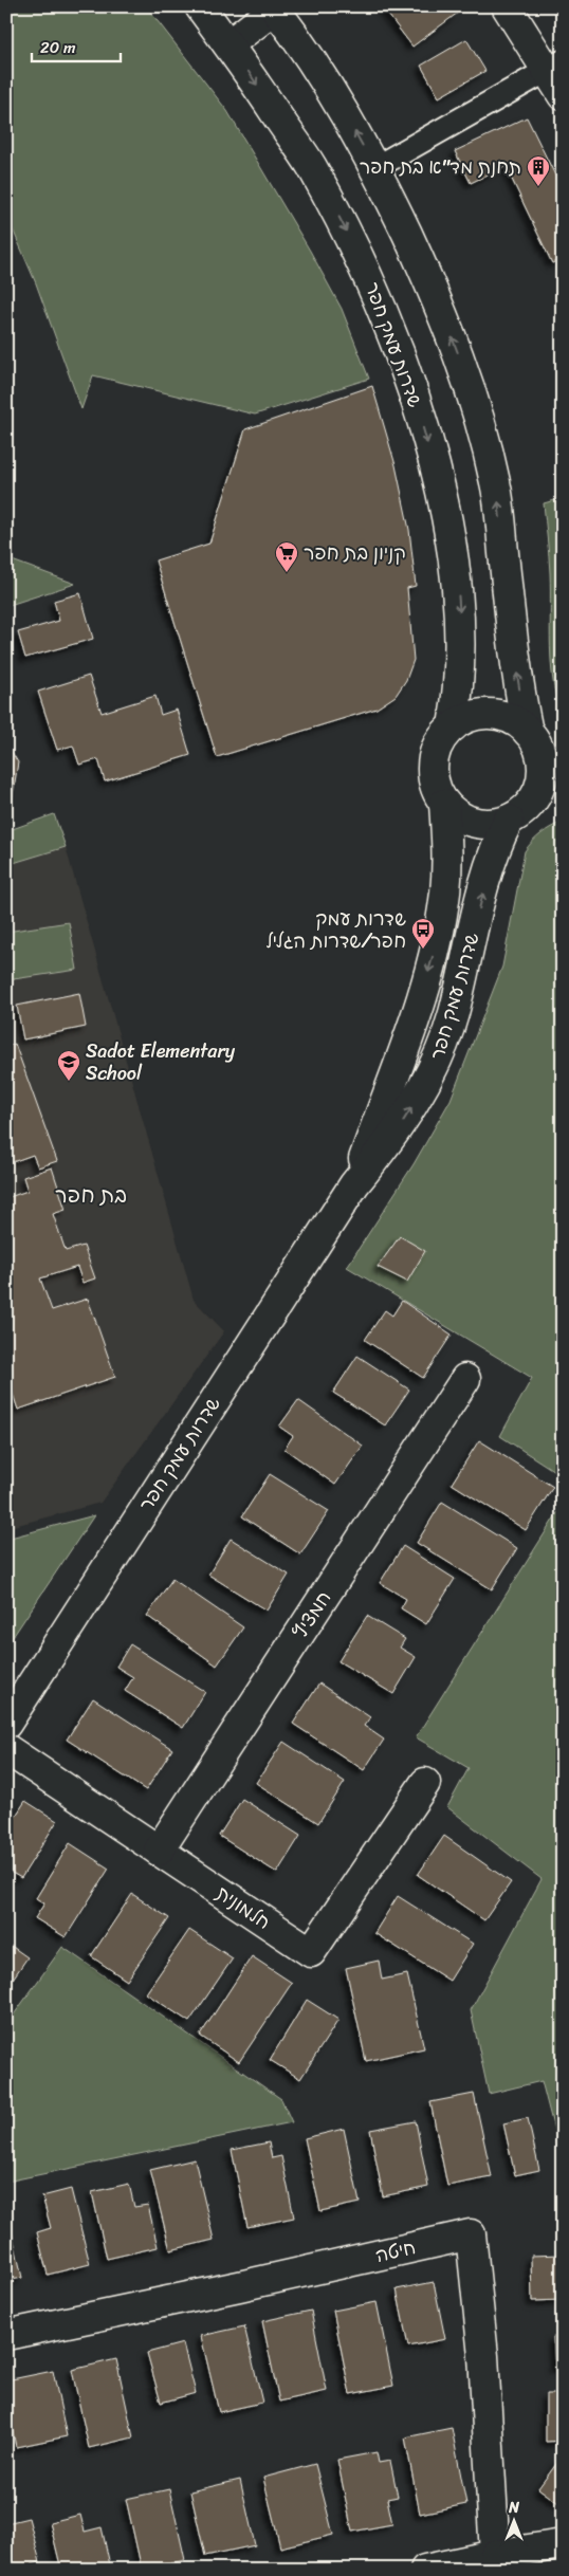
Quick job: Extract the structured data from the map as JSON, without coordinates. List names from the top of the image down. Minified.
{"streets":{"street":["שדרות עמק חפר","חמציץ","חלמונית","חיטה"]},"crossings":[["חמציץ","חלמונית"]],"districts":["בת חפר"],"places":{"building":["תחנת מד\"א בת חפר"],"supermarket":["קניון בת חפר"],"bus stop":["שדרות עמק חפר/שדרות הגליל"],"school or university":["Sadot Elementary School"]},"scale_bar":"20 m","north":"top"}
